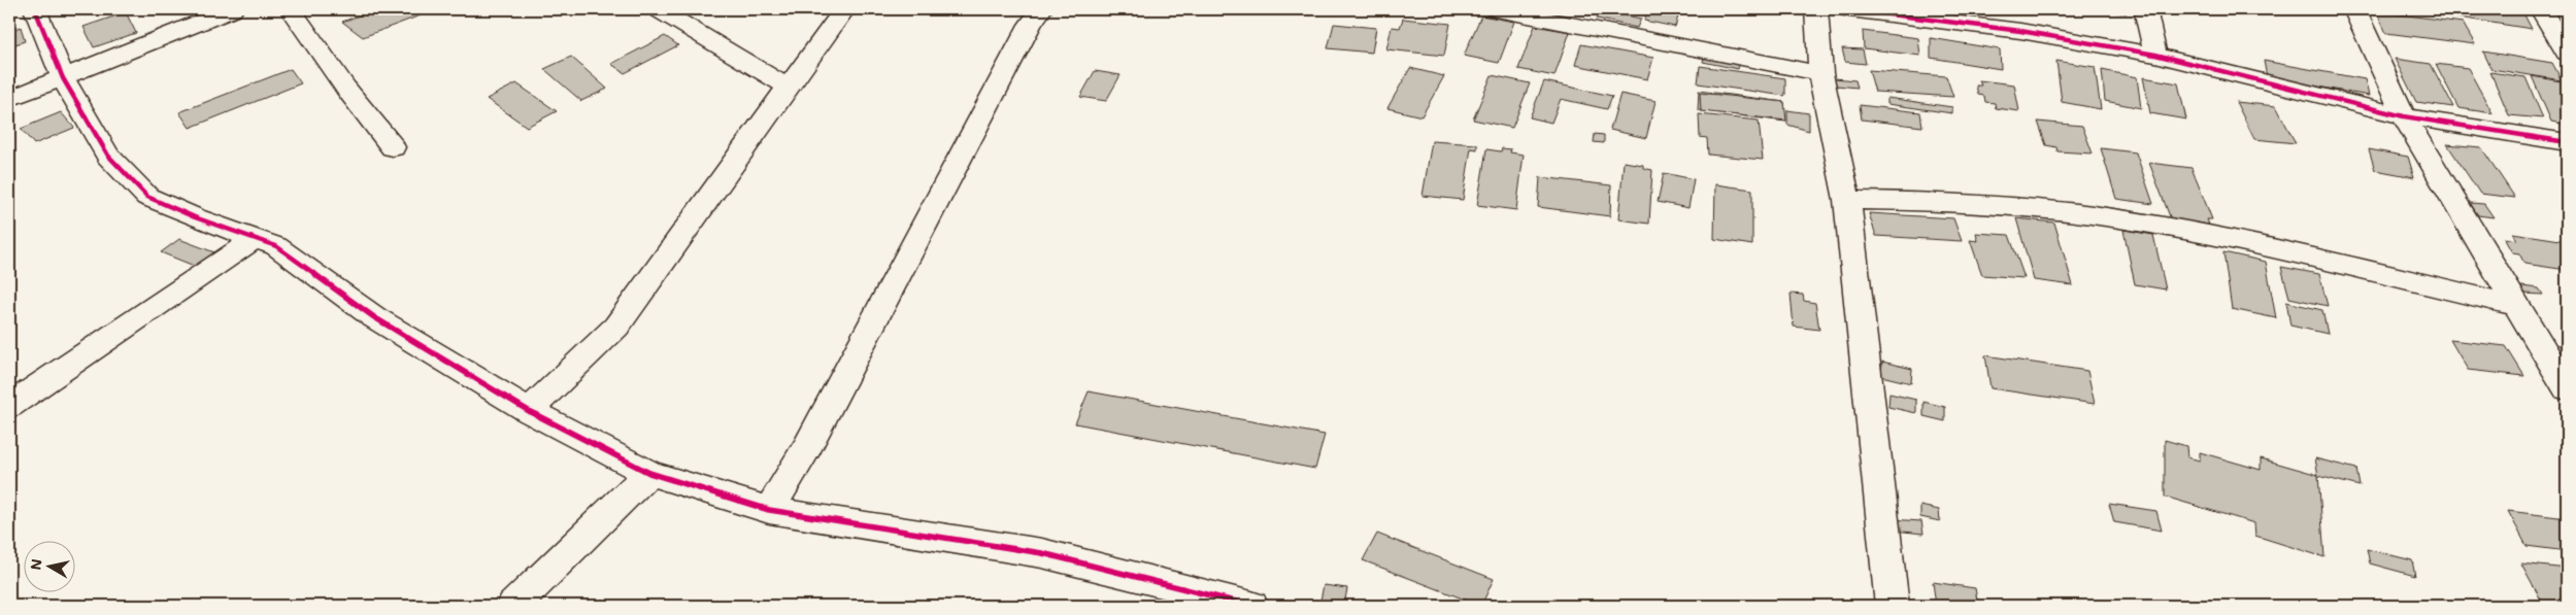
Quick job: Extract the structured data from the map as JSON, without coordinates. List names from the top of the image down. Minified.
{"north":"left"}
